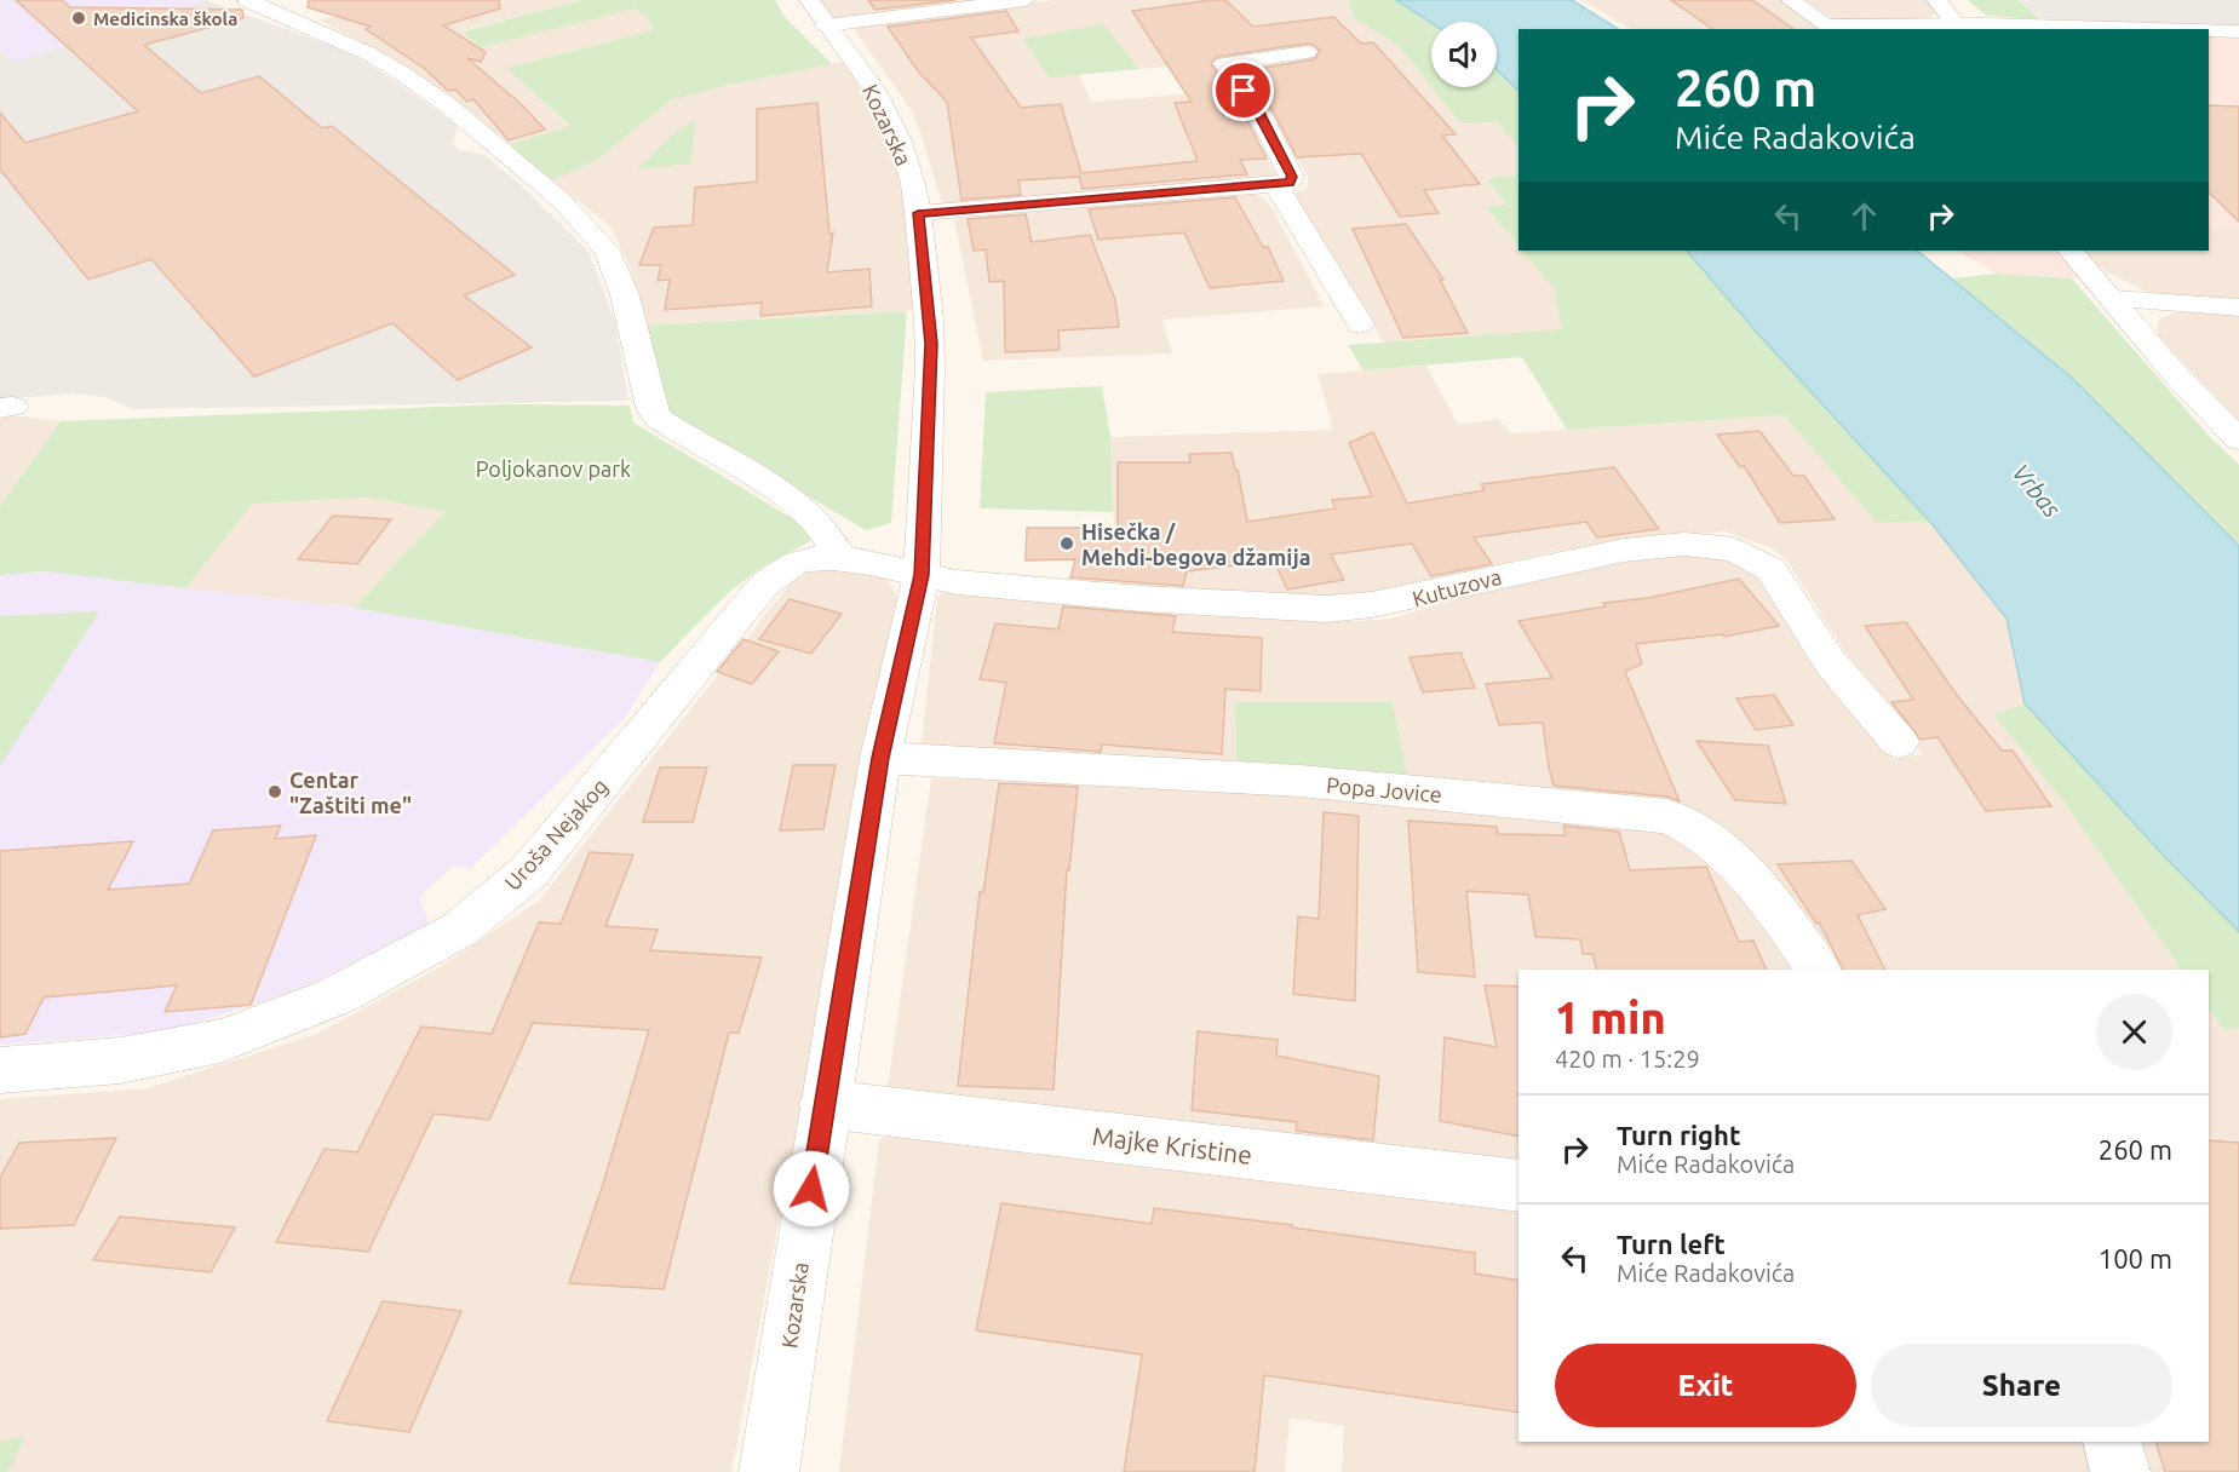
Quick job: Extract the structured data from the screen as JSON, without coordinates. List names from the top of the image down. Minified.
{"streets":{"street":["Kozarska","Kutuzova","Popa Jovice","Uroša Nejakog","Majke Kristine"]},"crossings":[["Kozarska","Kutuzova"],["Kozarska","Popa Jovice"],["Kozarska","Uroša Nejakog"],["Kozarska","Majke Kristine"],["Kutuzova","Uroša Nejakog"]],"water":["Vrbas"],"parks":["Poljokanov park"],"places":["Medicinska škola","Hisečka / Mehdi-begova džamija","Centar \"Zaštiti me\""],"page":{"turn":["260 m","Miće Radakovića"],"heading":["1 min","420 m · 15:29"],"list":[{"name":"Turn right","note":"Miće Radakovića","value":"260 m"},{"name":"Turn left","note":"Miće Radakovića","value":"100 m"}],"buttons":["Exit","Share"]}}
